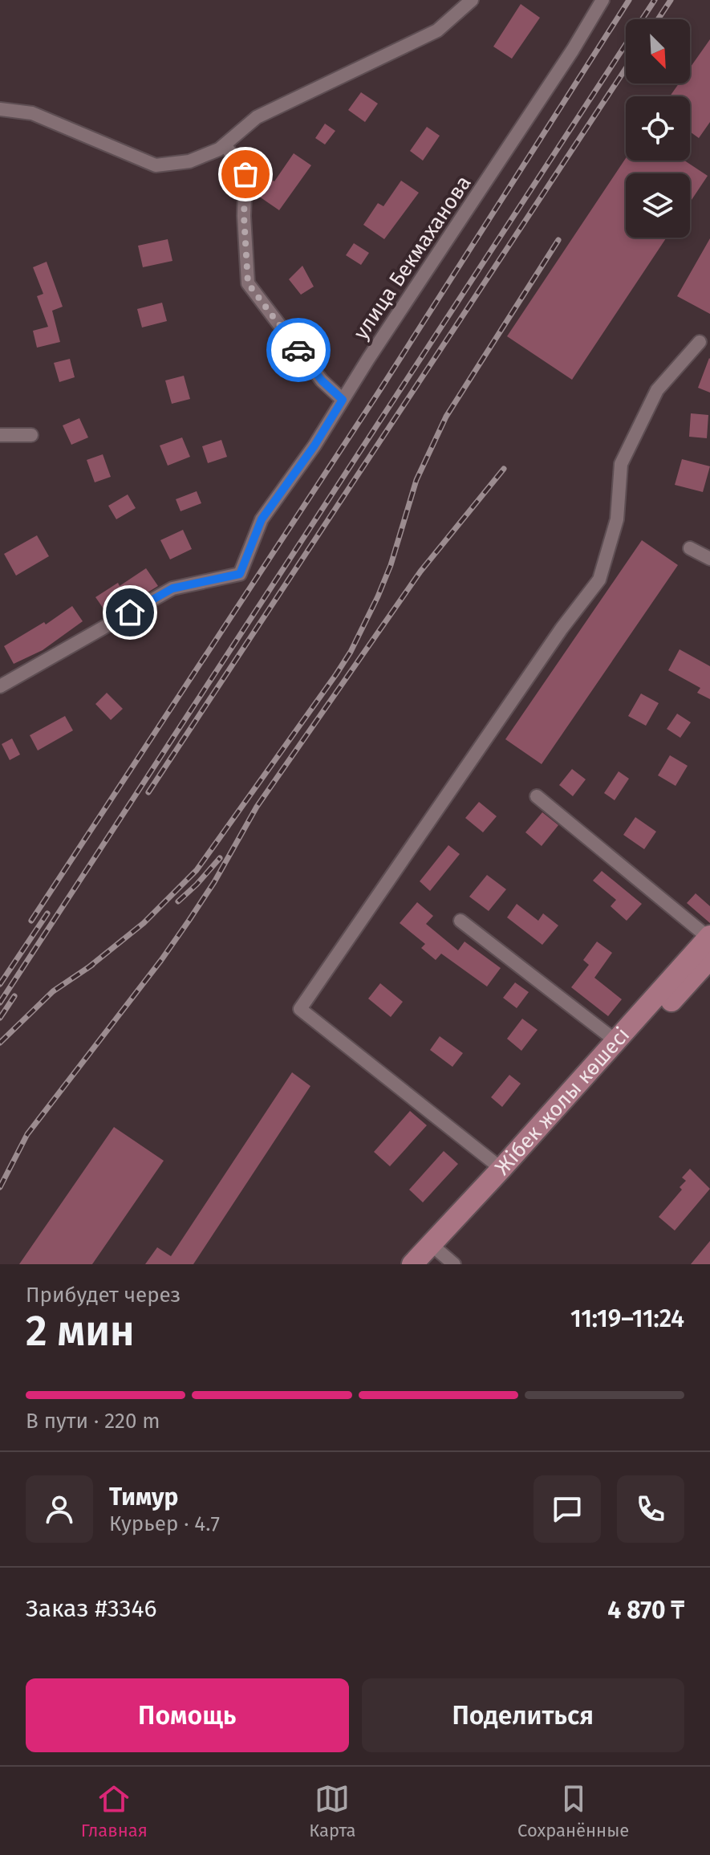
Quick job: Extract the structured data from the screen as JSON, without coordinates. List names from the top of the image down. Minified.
{"streets":{"main road":["Жібек жолы көшесі"],"street":["улица Бекмаханова"]},"north":"bottom right","page":{"heading":["2 мин","Прибудет через","11:19–11:24"],"panel":["Тимур","Курьер · 4.7","Заказ #3346","4 870 ₸"],"bar":"В пути · 220 m","buttons":["Помощь","Поделиться"],"tabs":["Главная","Карта","Сохранённые"]}}
